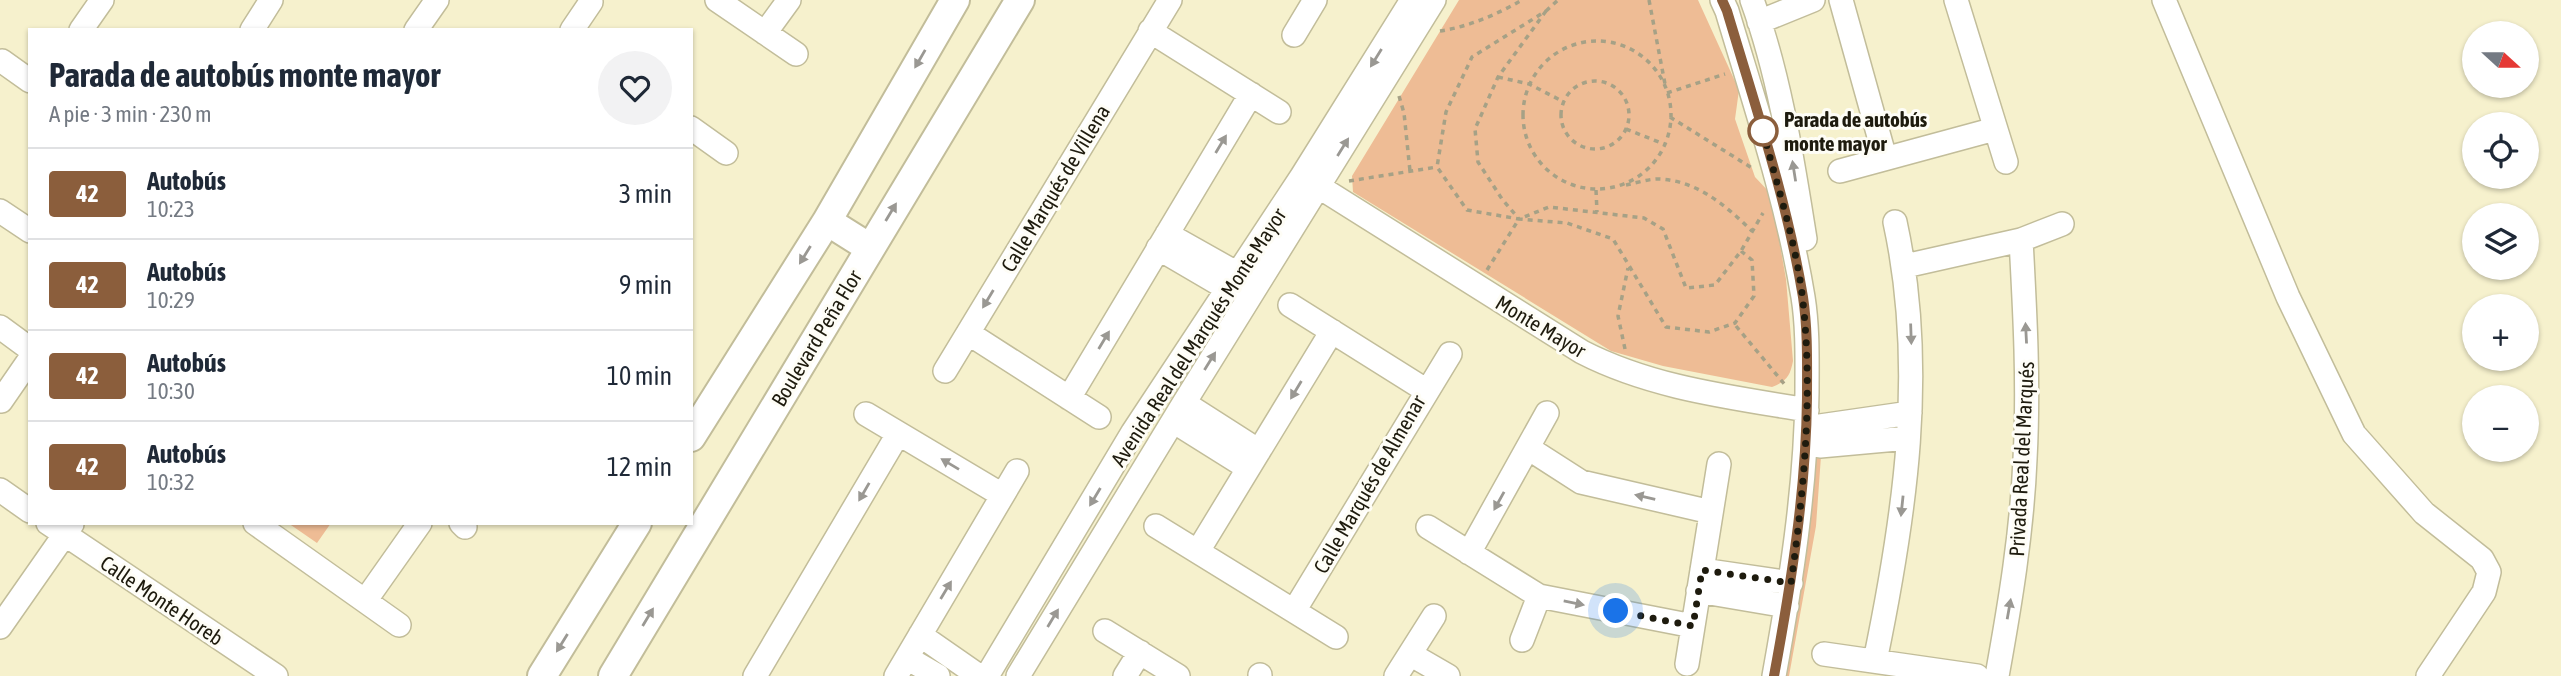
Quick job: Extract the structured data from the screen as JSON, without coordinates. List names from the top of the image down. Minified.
{"streets":{"main road":["Boulevard Peña Flor"],"street":["Calle Marqués de Villena","Monte Mayor","Avenida Real del Marqués Monte Mayor","Privada Real del Marqués","Calle Marqués de Almenar","Calle Monte Horeb"]},"crossings":[["Monte Mayor","Avenida Real del Marqués Monte Mayor"]],"places":["Parada de autobús monte mayor"],"lines":["bus line 42"],"north":"right","page":{"map_buttons":["+","−"],"heading":["Parada de autobús monte mayor","A pie · 3 min · 230 m"],"list":[{"mark":"42","name":"Autobús","note":"10:23","value":"3 min"},{"mark":"42","name":"Autobús","note":"10:29","value":"9 min"},{"mark":"42","name":"Autobús","note":"10:30","value":"10 min"},{"mark":"42","name":"Autobús","note":"10:32","value":"12 min"}]}}
